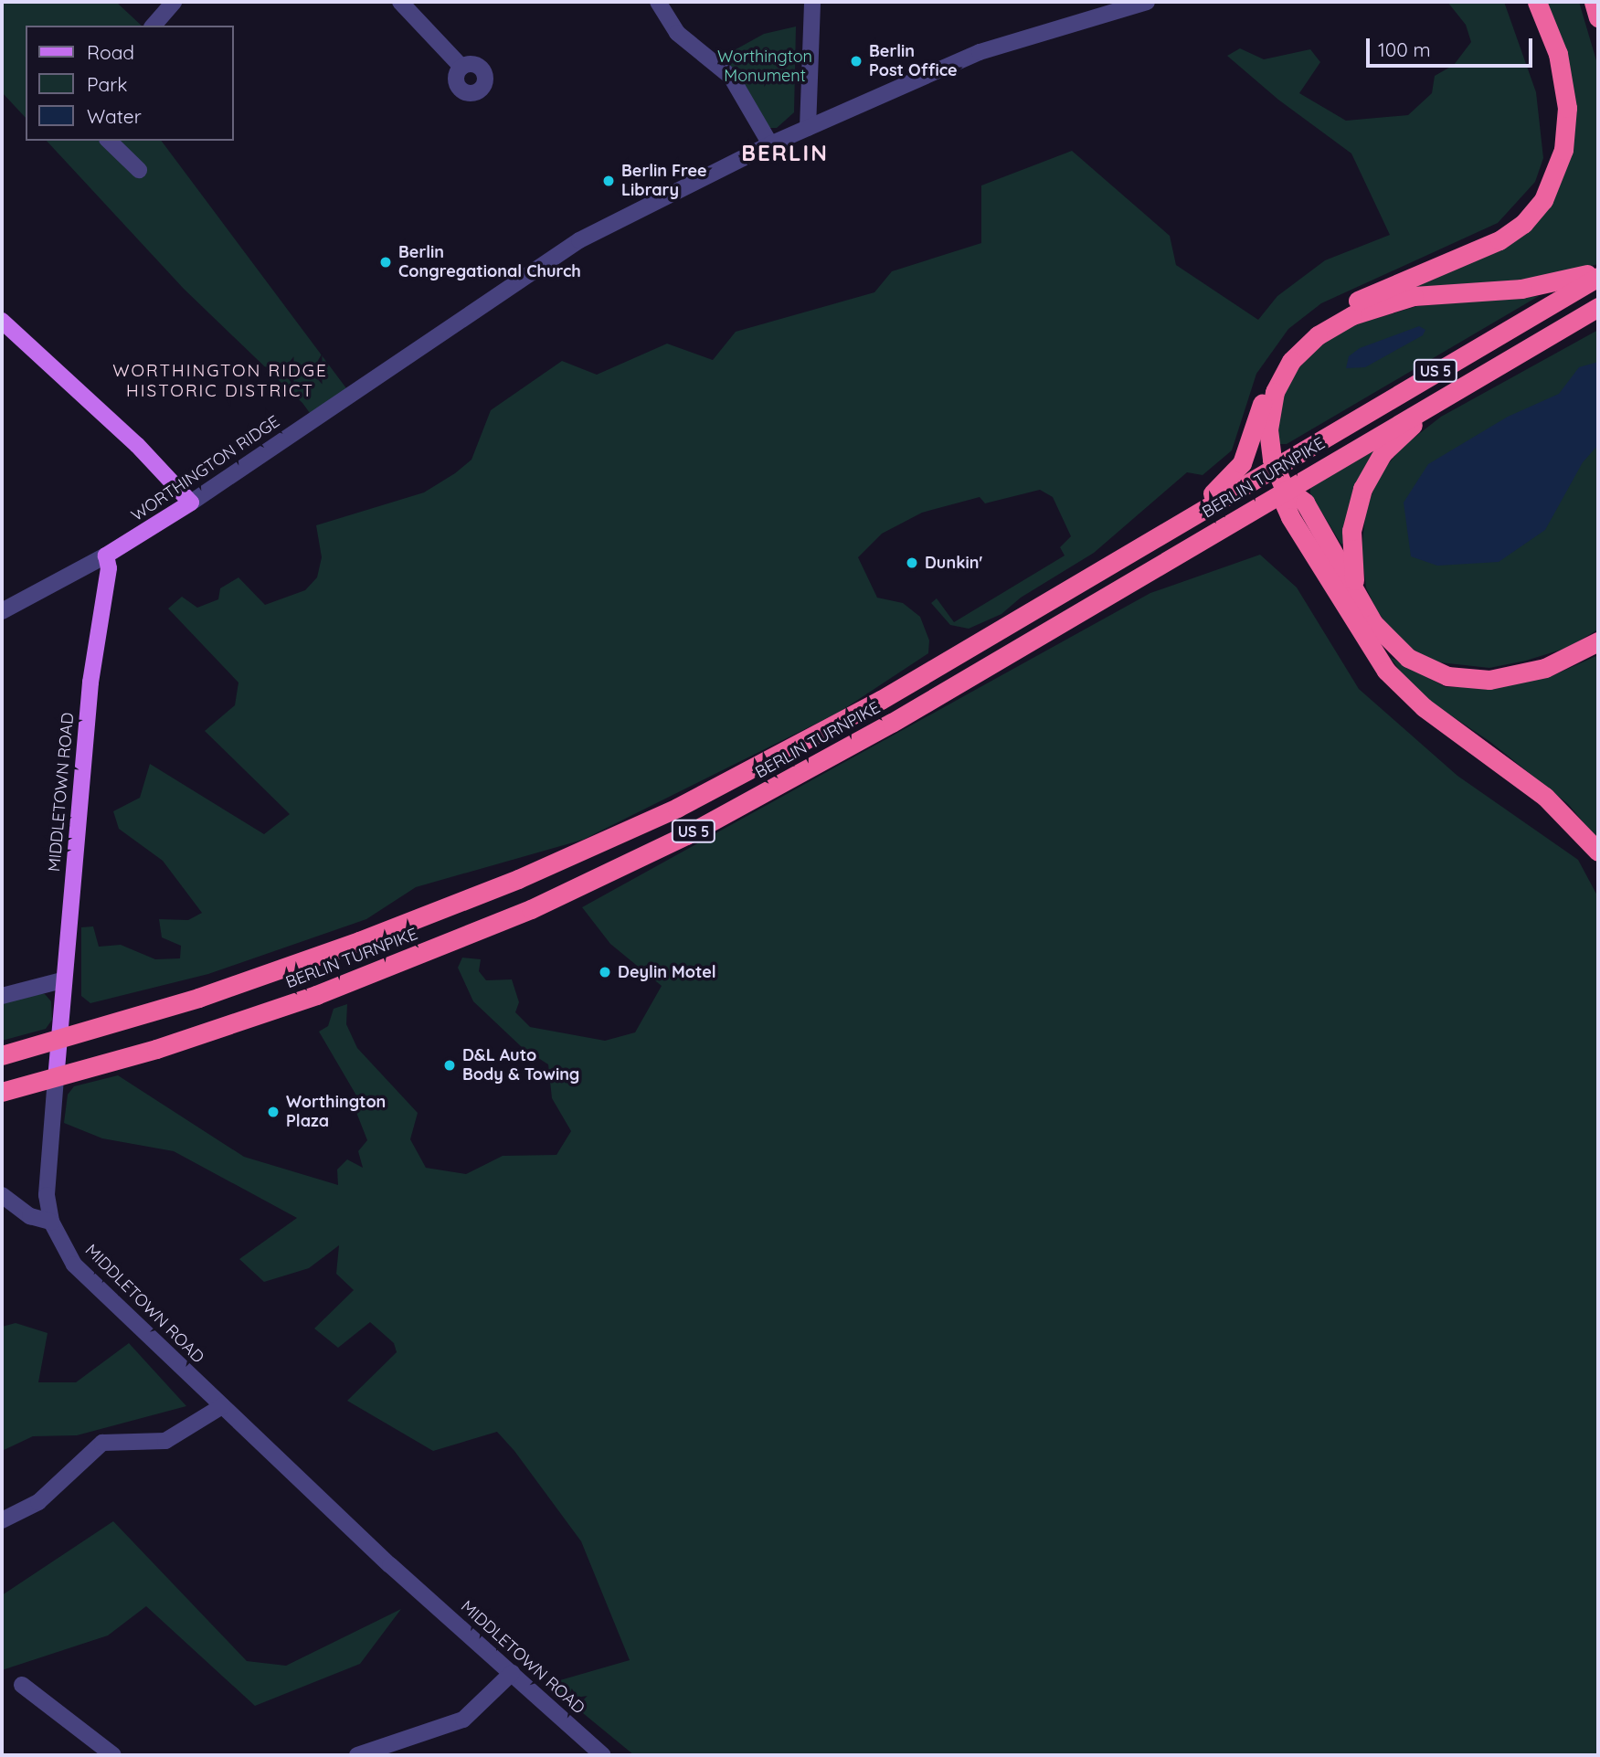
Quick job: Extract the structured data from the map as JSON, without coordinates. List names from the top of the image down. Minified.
{"streets":{"highway":["US 5","BERLIN TURNPIKE"],"main road":["WORTHINGTON RIDGE","MIDDLETOWN ROAD"]},"crossings":[["WORTHINGTON RIDGE","MIDDLETOWN ROAD"],["BERLIN TURNPIKE","MIDDLETOWN ROAD"]],"districts":["BERLIN","WORTHINGTON RIDGE HISTORIC DISTRICT"],"parks":["Worthington Monument"],"places":["Berlin Post Office","Berlin Free Library","Berlin Congregational Church","Dunkin'","Deylin Motel","D&L Auto Body & Towing","Worthington Plaza"],"legend":["Road","Park","Water"],"scale_bar":"100 m"}
